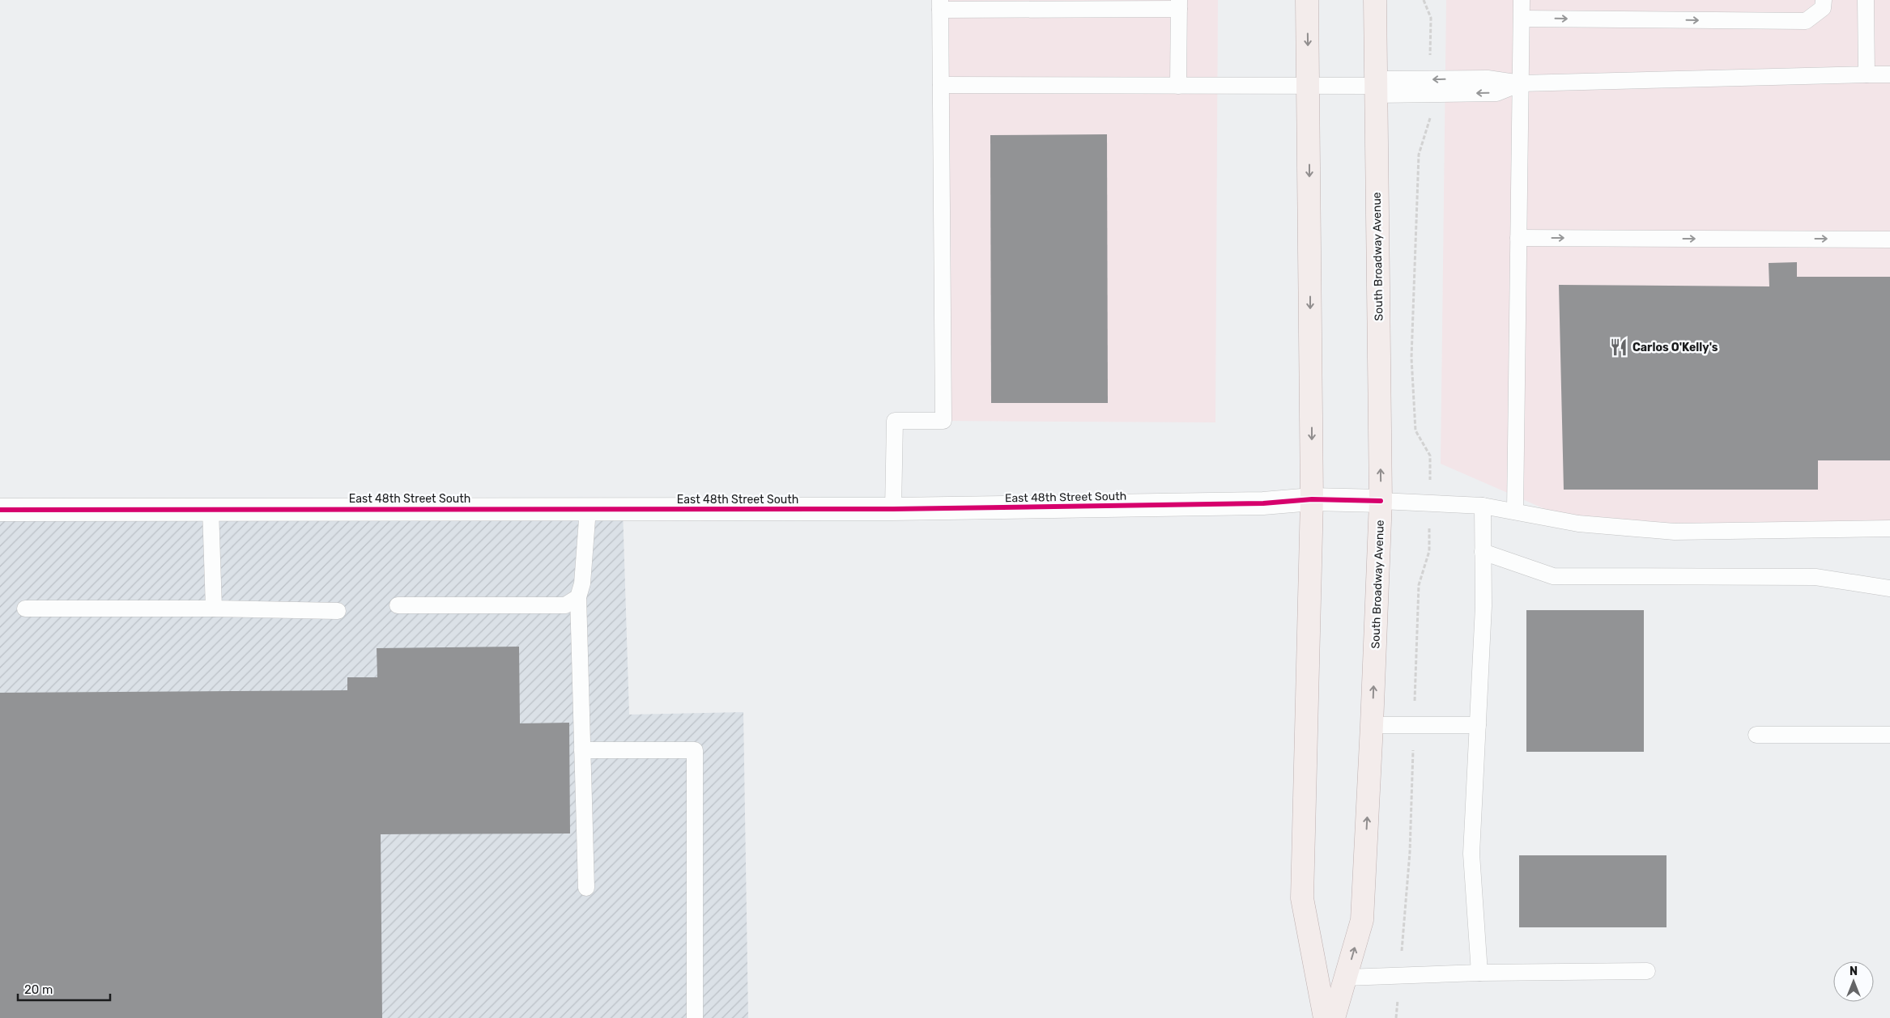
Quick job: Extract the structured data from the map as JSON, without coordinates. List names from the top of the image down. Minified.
{"streets":{"main road":["South Broadway Avenue"],"street":["East 48th Street South"]},"crossings":[["South Broadway Avenue","East 48th Street South"]],"places":{"restaurant":["Carlos O'Kelly's"]},"scale_bar":"20 m","north":"top"}
